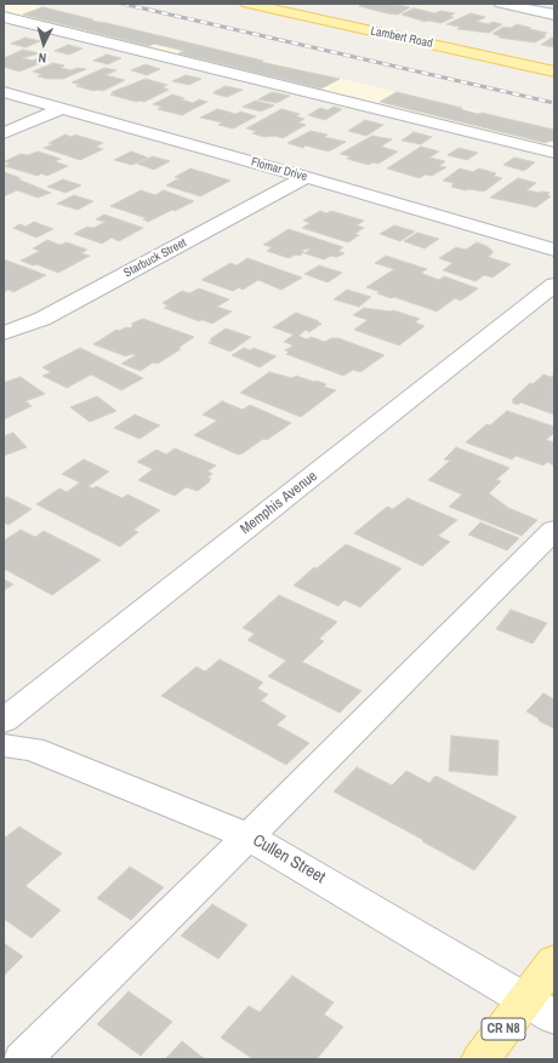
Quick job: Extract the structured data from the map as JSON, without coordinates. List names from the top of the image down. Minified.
{"streets":{"main road":["Lambert Road","CR N8"],"street":["Flomar Drive","Starbuck Street","Memphis Avenue","Cullen Street"]},"crossings":[["Flomar Drive","Starbuck Street"],["Cullen Street","CR N8"]],"north":"bottom"}
